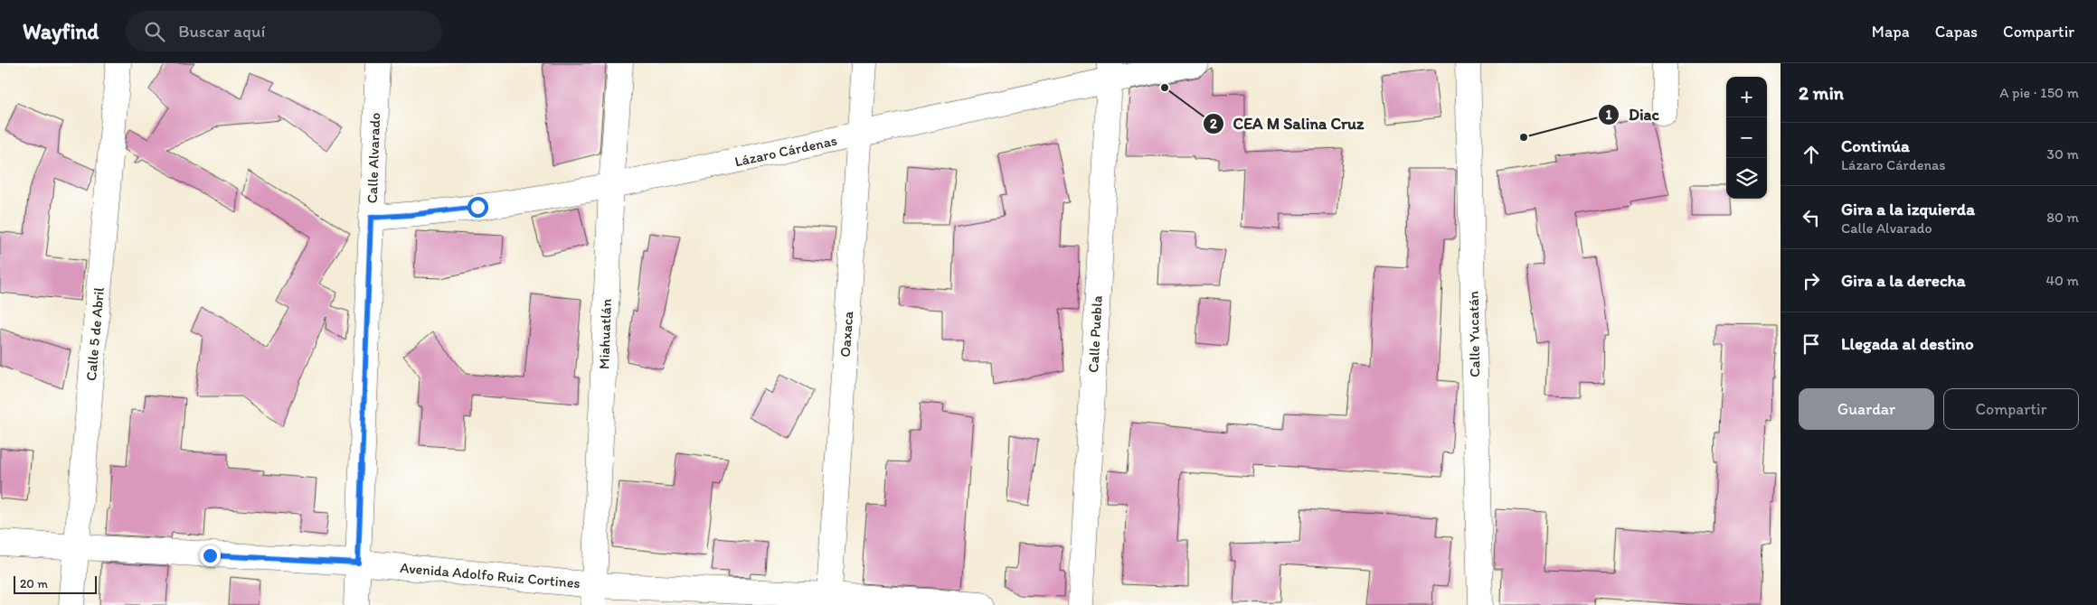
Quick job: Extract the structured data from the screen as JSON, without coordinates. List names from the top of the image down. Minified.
{"streets":{"street":["Lázaro Cárdenas","Calle Alvarado","Calle 5 de Abril","Miahuatlán","Oaxaca","Calle Puebla","Calle Yucatán","Avenida Adolfo Ruiz Cortines"]},"crossings":[["Lázaro Cárdenas","Calle Alvarado"],["Lázaro Cárdenas","Miahuatlán"],["Lázaro Cárdenas","Oaxaca"],["Lázaro Cárdenas","Calle Puebla"],["Calle Alvarado","Avenida Adolfo Ruiz Cortines"],["Calle 5 de Abril","Avenida Adolfo Ruiz Cortines"],["Miahuatlán","Avenida Adolfo Ruiz Cortines"],["Oaxaca","Avenida Adolfo Ruiz Cortines"]],"places":["CEA M Salina Cruz","Diac"],"scale_bar":"20 m","page":{"header":"Wayfind","search":"Buscar aquí","nav":["Mapa","Capas","Compartir"],"heading":["2 min","A pie · 150 m"],"map_buttons":["+","−"],"list":[["Continúa","Lázaro Cárdenas","30 m"],["Gira a la izquierda","Calle Alvarado","80 m"],["Gira a la derecha","40 m"],"Llegada al destino"],"buttons":["Guardar","Compartir"],"scale":"20 m"}}
